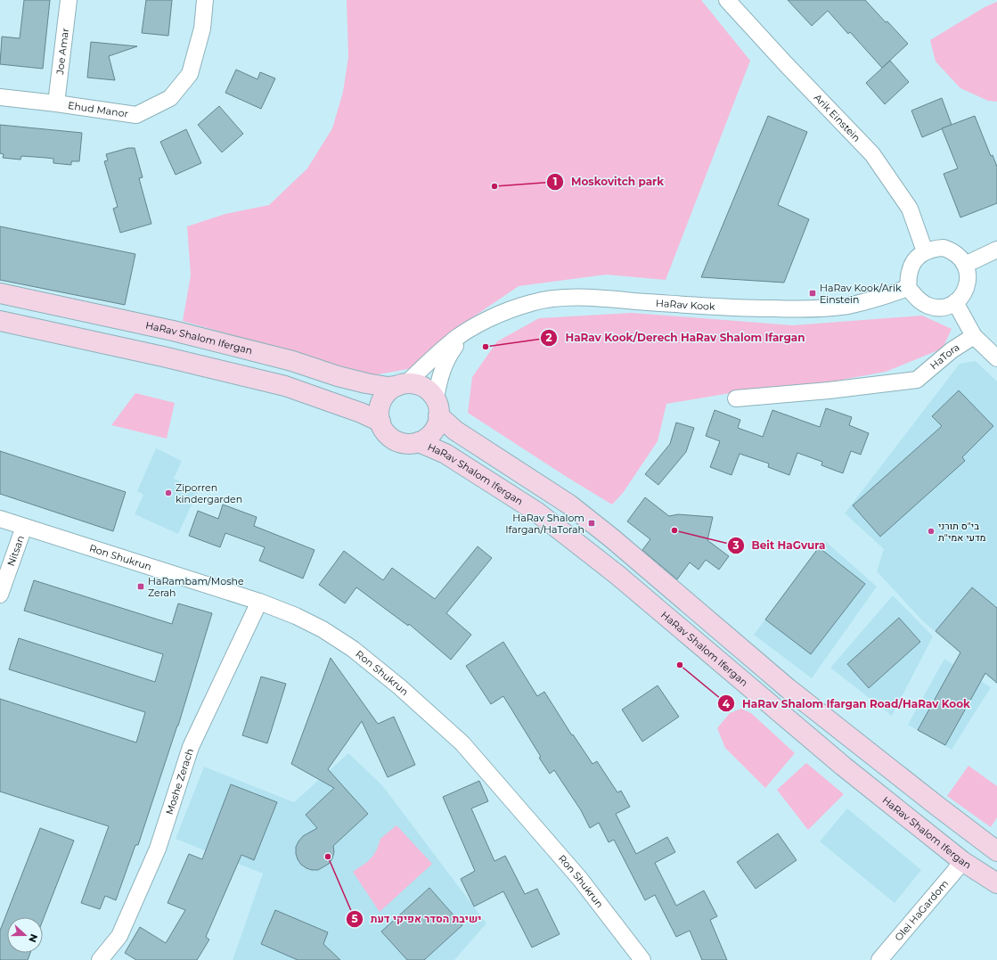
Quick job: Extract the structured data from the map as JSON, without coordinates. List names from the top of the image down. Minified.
{"streets":{"main road":["HaRav Shalom Ifergan"],"street":["Joe Amar","Ehud Manor","Arik Einstein","HaRav Kook","HaTora","Nitsan","Ron Shukrun","Moshe Zerach","Olei HaGardom"]},"crossings":[["Joe Amar","Ehud Manor"],["Arik Einstein","HaRav Kook"],["HaRav Kook","HaRav Shalom Ifergan"],["HaRav Shalom Ifergan","Olei HaGardom"],["Nitsan","Ron Shukrun"],["Ron Shukrun","Moshe Zerach"]],"places":{"other":["Moskovitch park","HaRav Kook/Derech HaRav Shalom Ifargan","Ziporren kindergarden","Beit HaGvura","בי\"ס תורני מדעי אמי\"ת","HaRav Shalom Ifargan Road/HaRav Kook","ישיבת הסדר אפיקי דעת"],"transit":["HaRav Kook/Arik Einstein","HaRav Shalom Ifargan/HaTorah","HaRambam/Moshe Zerah"]},"north":"right"}
